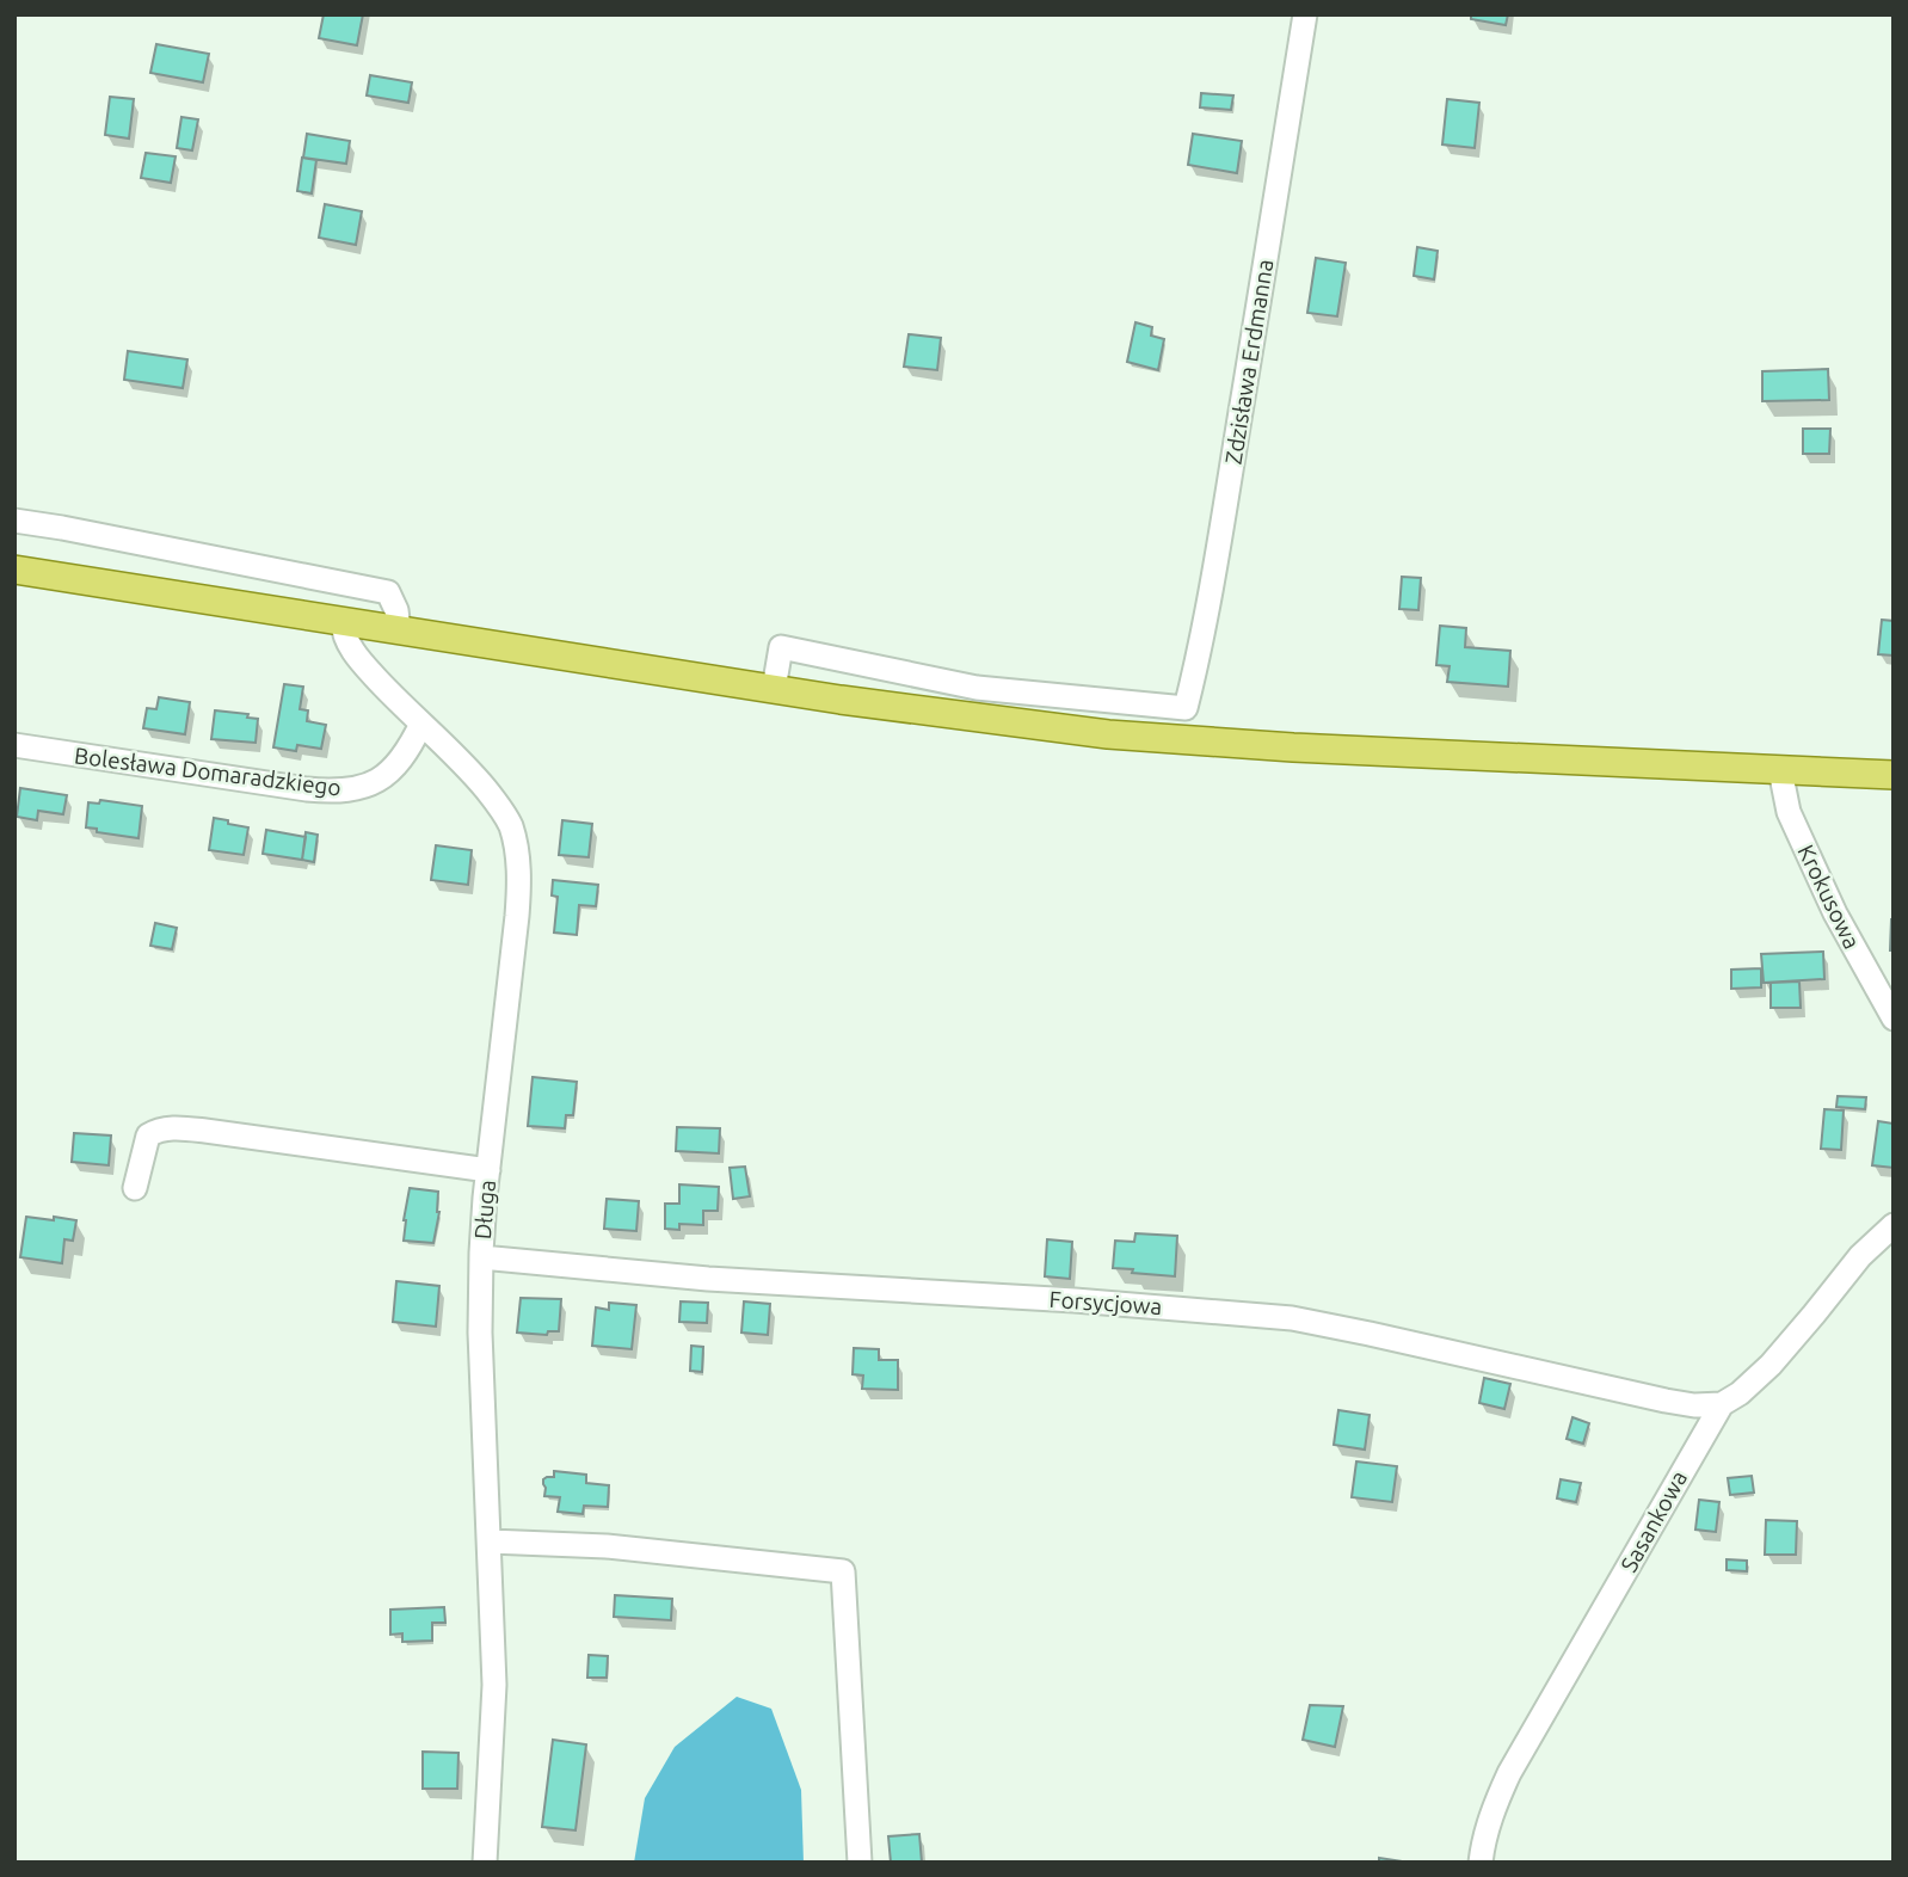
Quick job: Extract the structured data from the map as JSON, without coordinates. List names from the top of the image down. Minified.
{"streets":{"street":["Zdzisława Erdmanna","Bolesława Domaradzkiego","Krokusowa","Długa","Forsycjowa","Sasankowa"]},"crossings":[["Bolesława Domaradzkiego","Długa"],["Długa","Forsycjowa"],["Forsycjowa","Sasankowa"]]}
